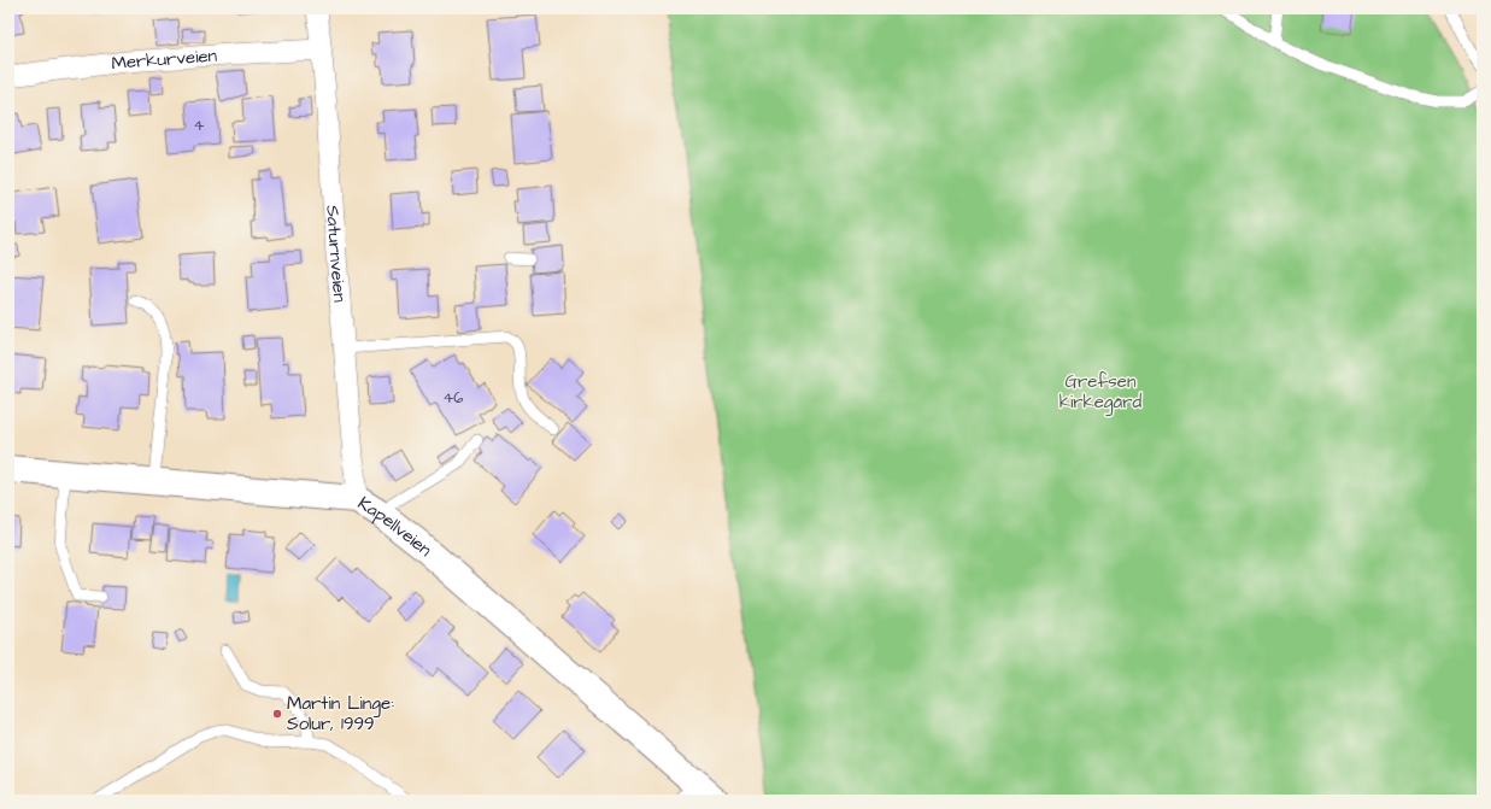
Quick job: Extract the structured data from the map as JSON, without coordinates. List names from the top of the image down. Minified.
{"streets":{"street":["Merkurveien","Saturnveien","Kapellveien"]},"crossings":[["Merkurveien","Saturnveien"],["Saturnveien","Kapellveien"]],"parks":["Grefsen kirkegård"],"places":["Martin Linge: Solur, 1999"],"house_numbers":["4","46"]}
